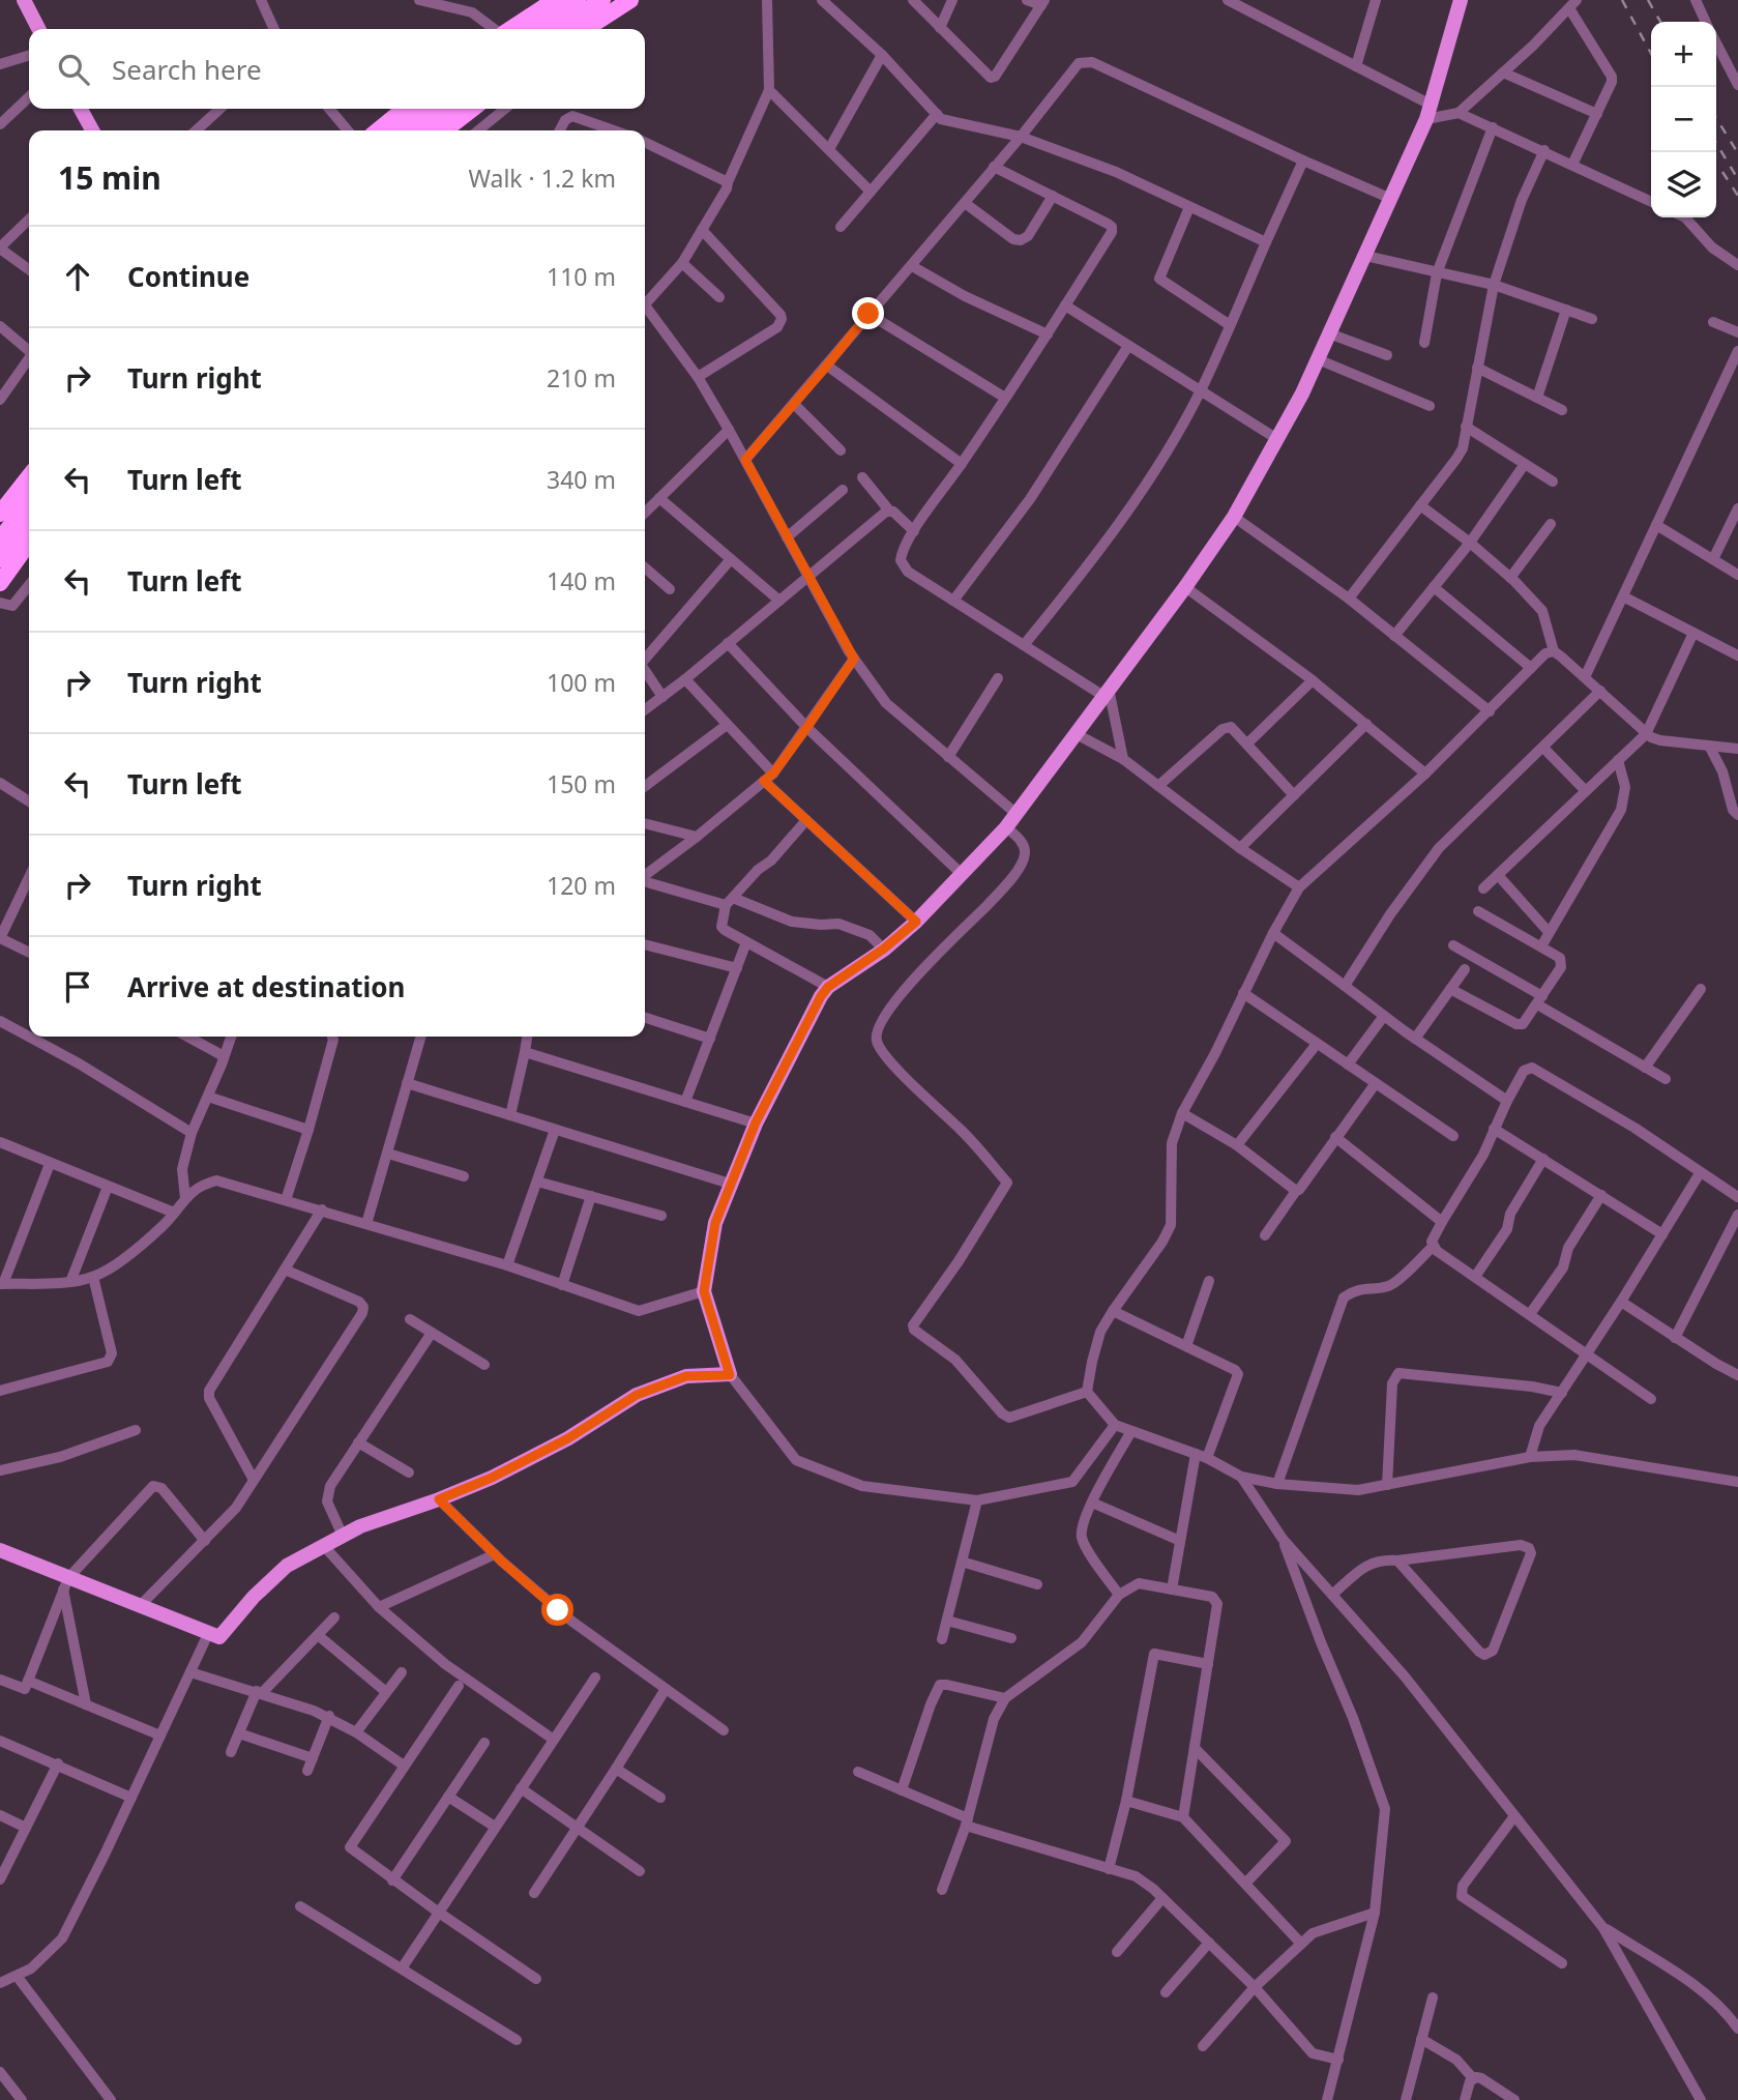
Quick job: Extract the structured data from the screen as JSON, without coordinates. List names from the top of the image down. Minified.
{"page":{"map_buttons":["+","−"],"search":"Search here","heading":["15 min","Walk · 1.2 km"],"list":[["Continue","110 m"],["Turn right","210 m"],["Turn left","340 m"],["Turn left","140 m"],["Turn right","100 m"],["Turn left","150 m"],["Turn right","120 m"],"Arrive at destination"]}}
